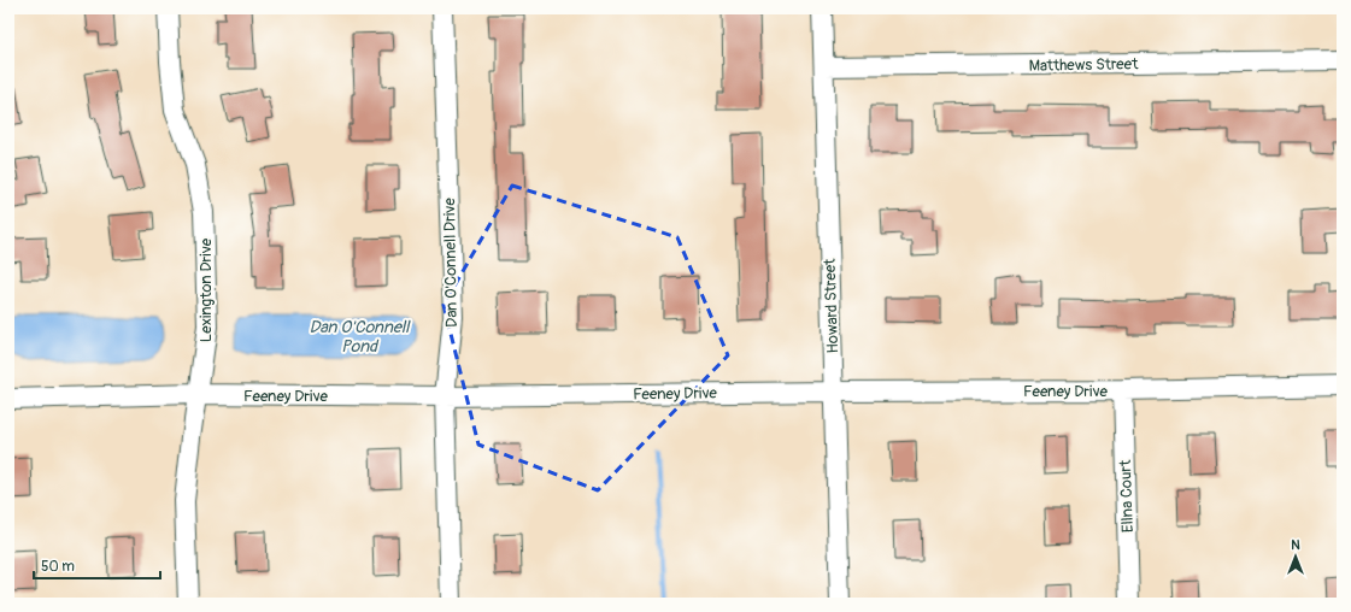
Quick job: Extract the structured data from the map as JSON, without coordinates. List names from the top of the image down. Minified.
{"streets":{"street":["Matthews Street","Dan O'Connell Drive","Lexington Drive","Howard Street","Feeney Drive","Ellna Court"]},"crossings":[["Matthews Street","Howard Street"],["Dan O'Connell Drive","Feeney Drive"],["Lexington Drive","Feeney Drive"],["Howard Street","Feeney Drive"],["Feeney Drive","Ellna Court"]],"water":["Dan O'Connell Pond"],"scale_bar":"50 m","north":"top"}
